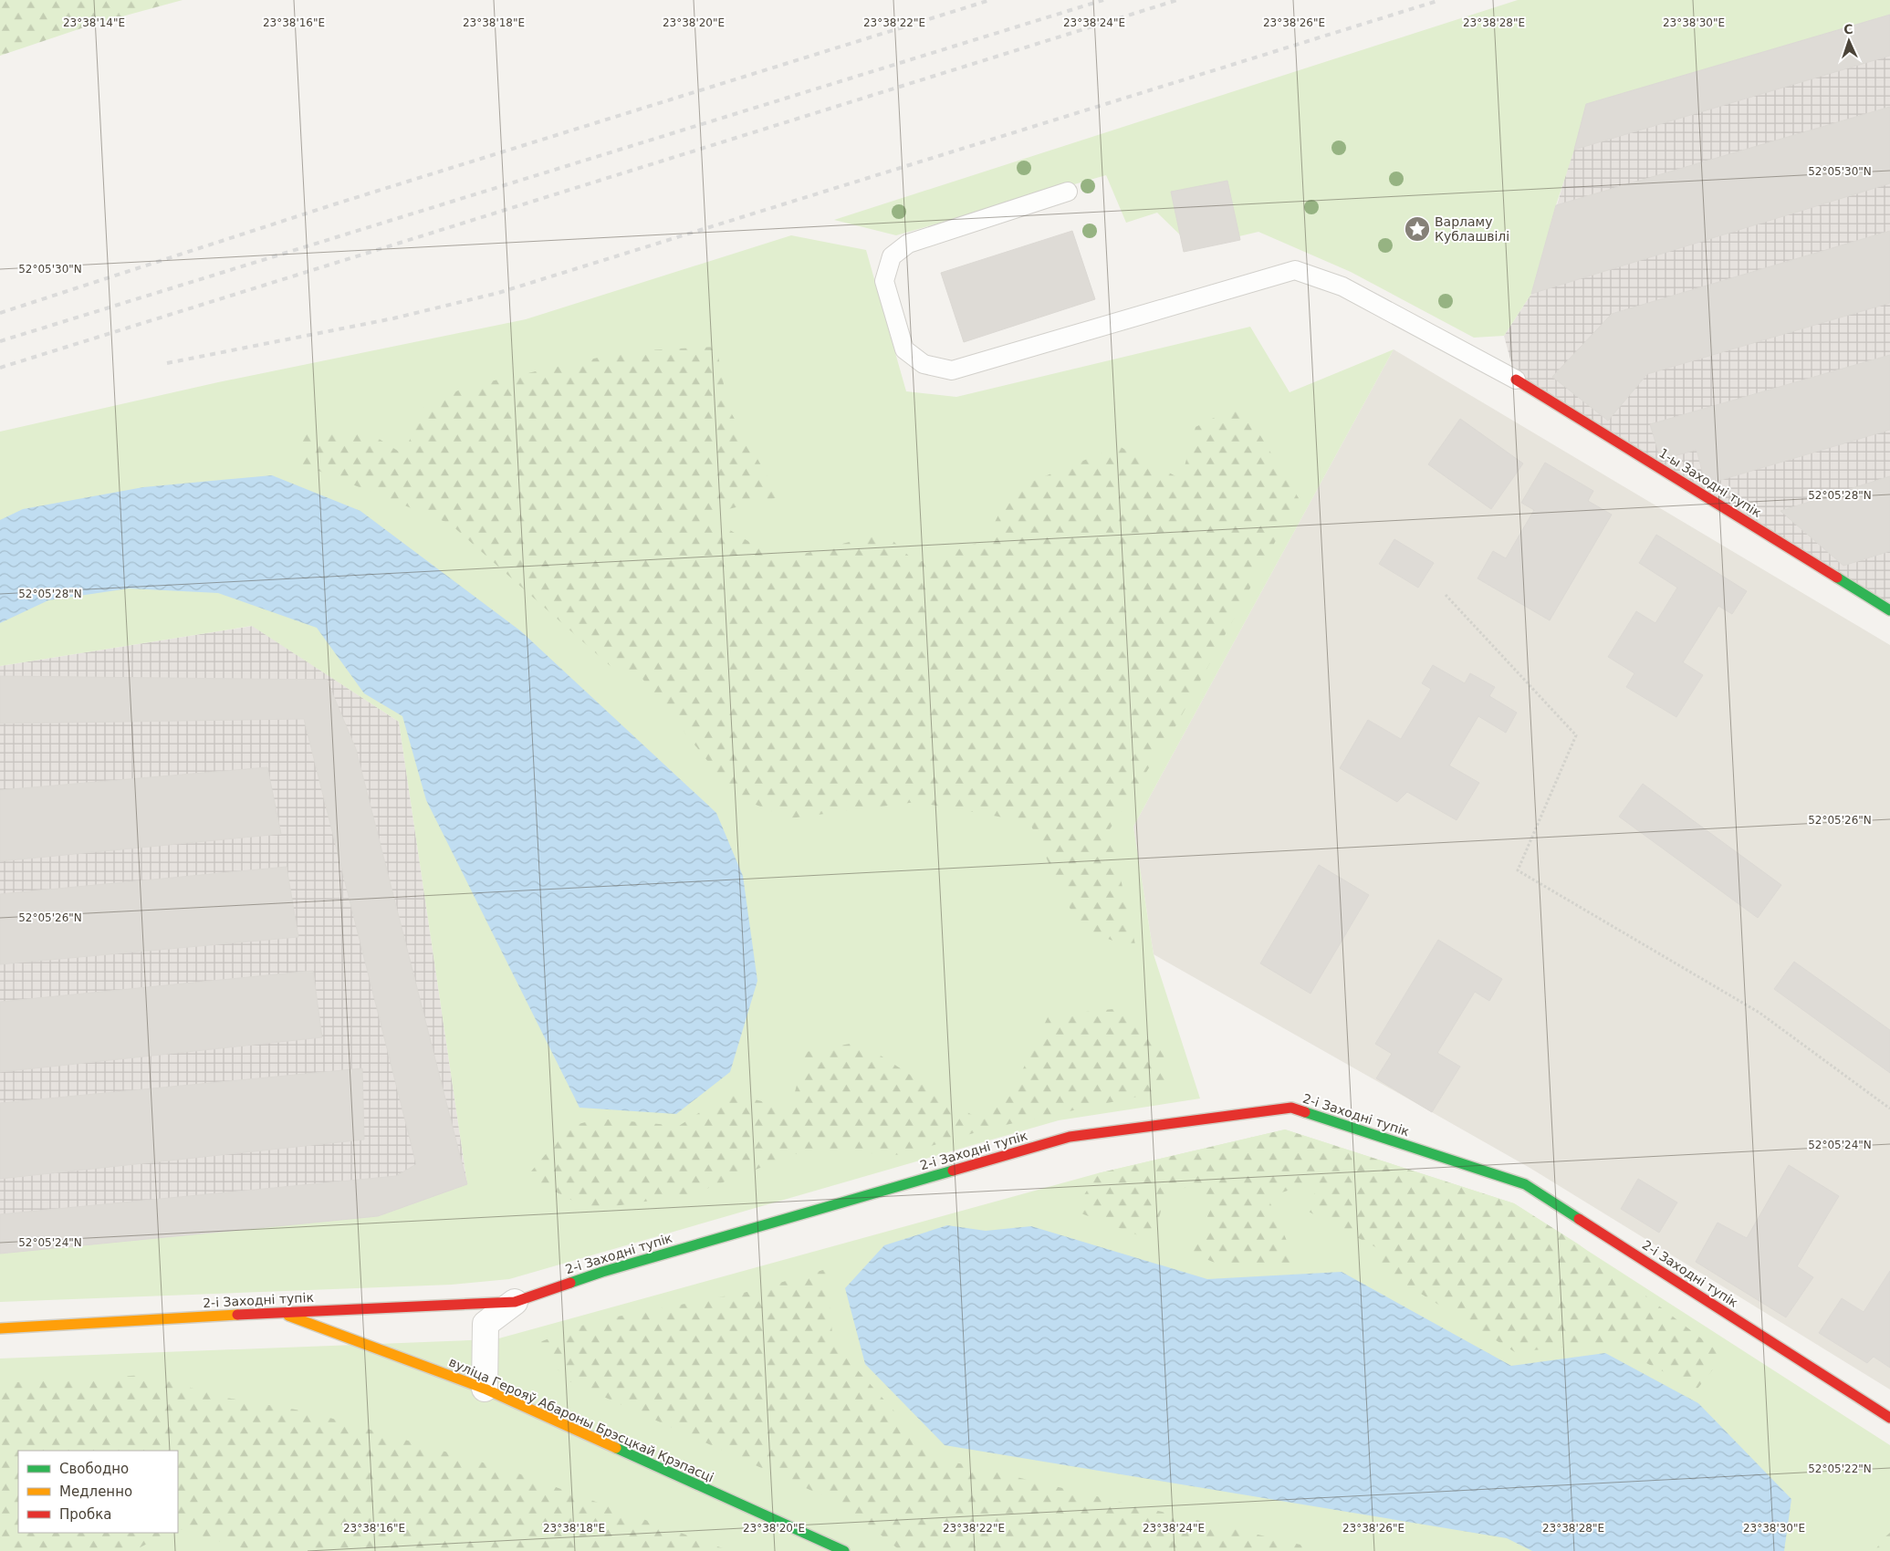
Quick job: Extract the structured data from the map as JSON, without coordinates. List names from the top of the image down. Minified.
{"streets":{"street":["1-ы Заходні тупік","2-і Заходні тупік","вуліца Герояў Абароны Брэсцкай Крэпасці"]},"crossings":[["2-і Заходні тупік","вуліца Герояў Абароны Брэсцкай Крэпасці"]],"places":{"place":["Варламу Кублашвілі"]},"legend":["Свободно","Медленно","Пробка"],"north":"top","coordinates":["23°38'14\"E","23°38'16\"E","23°38'18\"E","23°38'20\"E","23°38'22\"E","23°38'24\"E","23°38'26\"E","23°38'28\"E","23°38'30\"E","52°05'30\"N","52°05'28\"N","52°05'26\"N","52°05'24\"N","52°05'22\"N"]}
